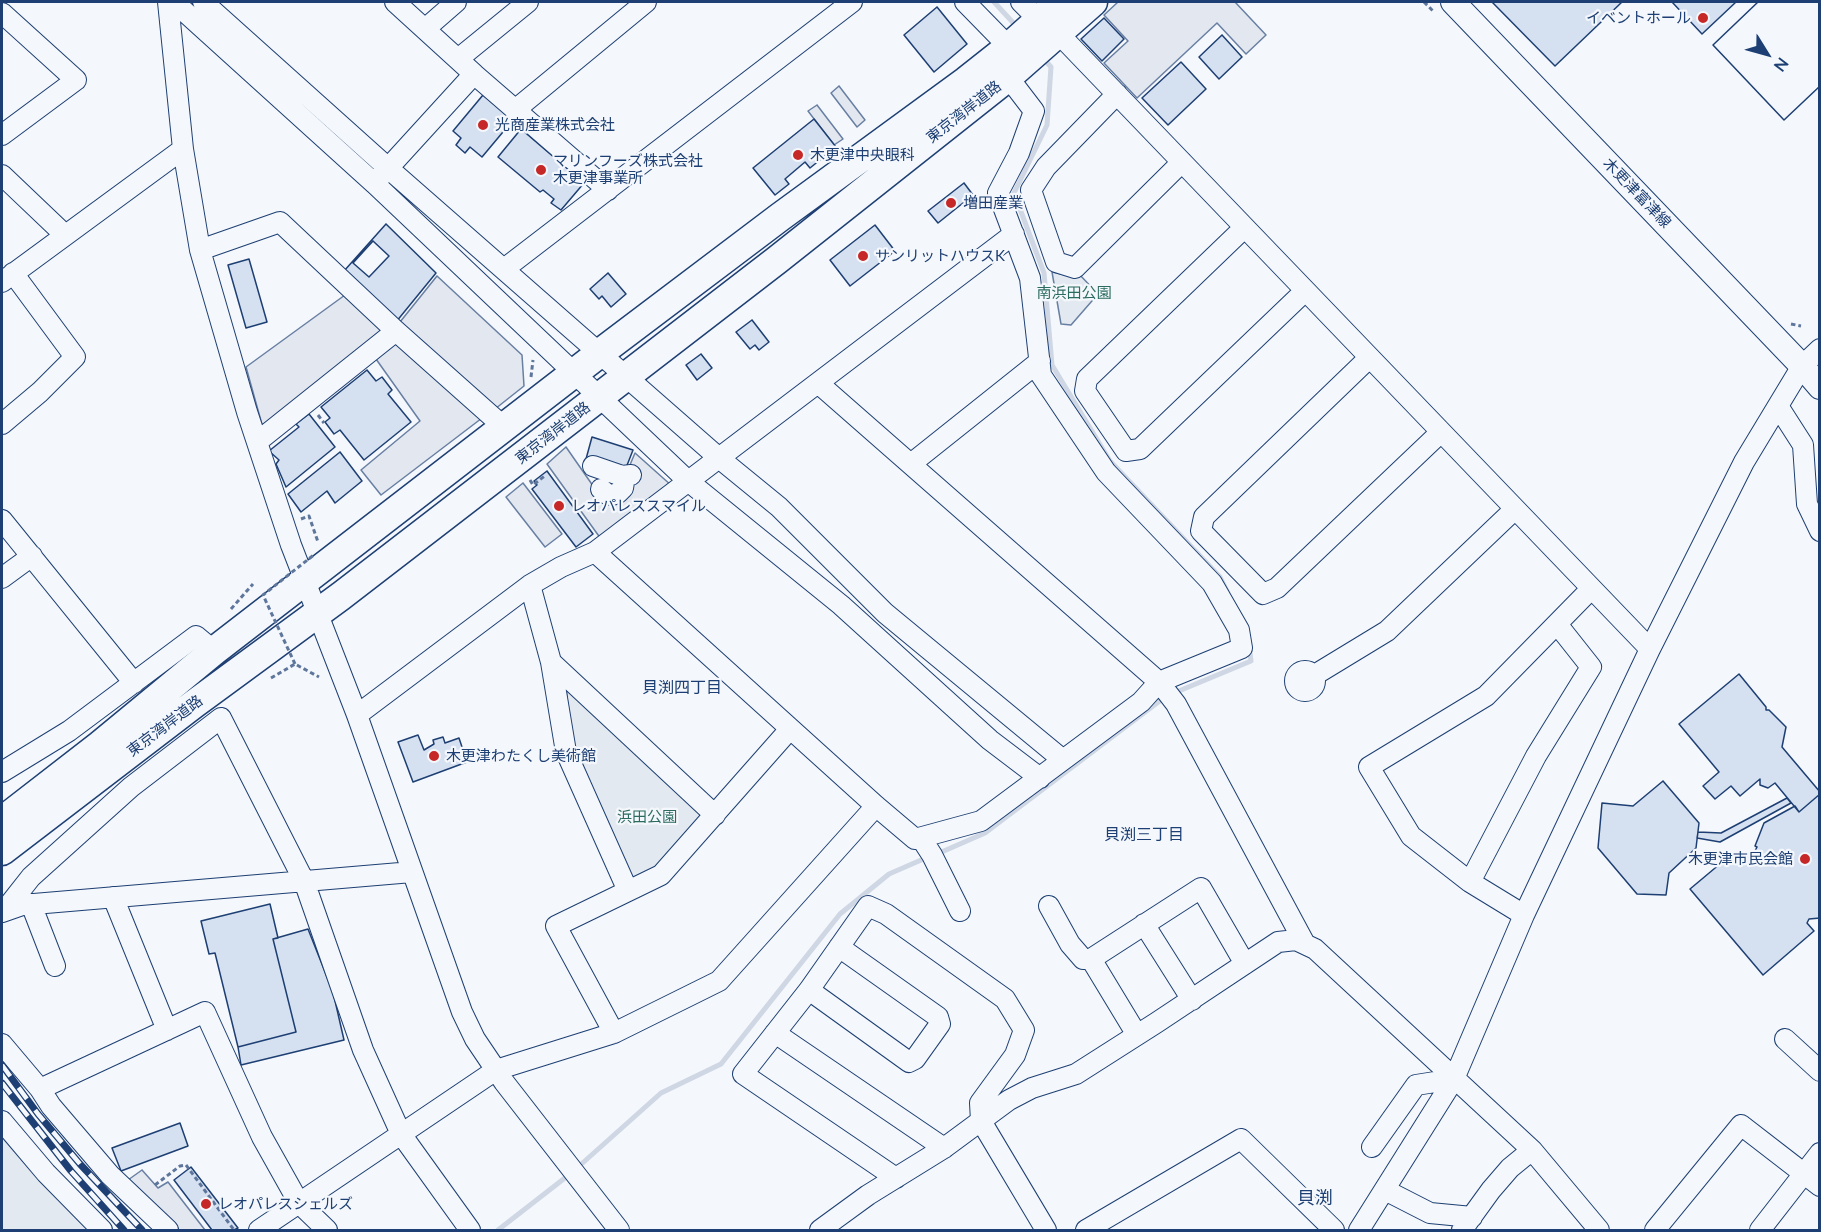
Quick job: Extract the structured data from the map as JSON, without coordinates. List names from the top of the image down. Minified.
{"streets":{"highway":["東京湾岸道路"],"main road":["木更津富津線"]},"districts":["貝渕四丁目","貝渕三丁目","貝渕"],"parks":["南浜田公園","浜田公園"],"places":["イベントホール","光商産業株式会社","木更津中央眼科","マリンフーズ株式会社 木更津事業所","増田産業","サンリットハウスK","レオパレススマイル","木更津わたくし美術館","木更津市民会館","レオパレスシェルズ"],"north":"bottom right"}
